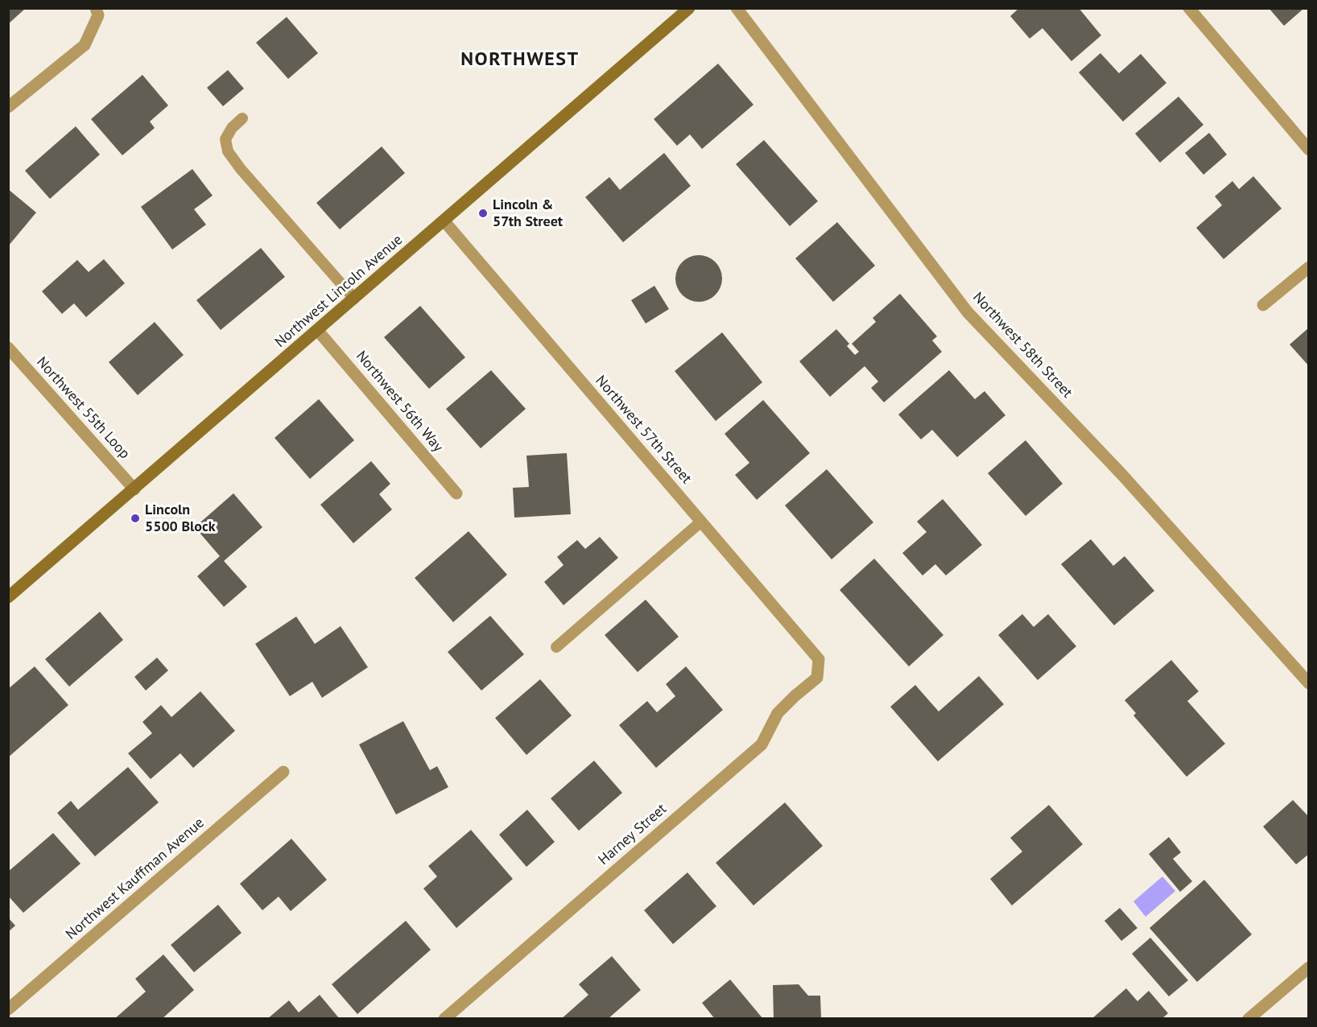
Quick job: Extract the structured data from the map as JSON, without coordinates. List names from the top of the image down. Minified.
{"streets":{"street":["Northwest Lincoln Avenue","Northwest 58th Street","Northwest 56th Way","Northwest 55th Loop","Northwest 57th Street","Harney Street","Northwest Kauffman Avenue"]},"crossings":[["Northwest Lincoln Avenue","Northwest 56th Way"],["Northwest Lincoln Avenue","Northwest 55th Loop"],["Northwest Lincoln Avenue","Northwest 57th Street"],["Northwest 57th Street","Harney Street"]],"districts":["NORTHWEST"],"places":["Lincoln & 57th Street","Lincoln 5500 Block"]}
